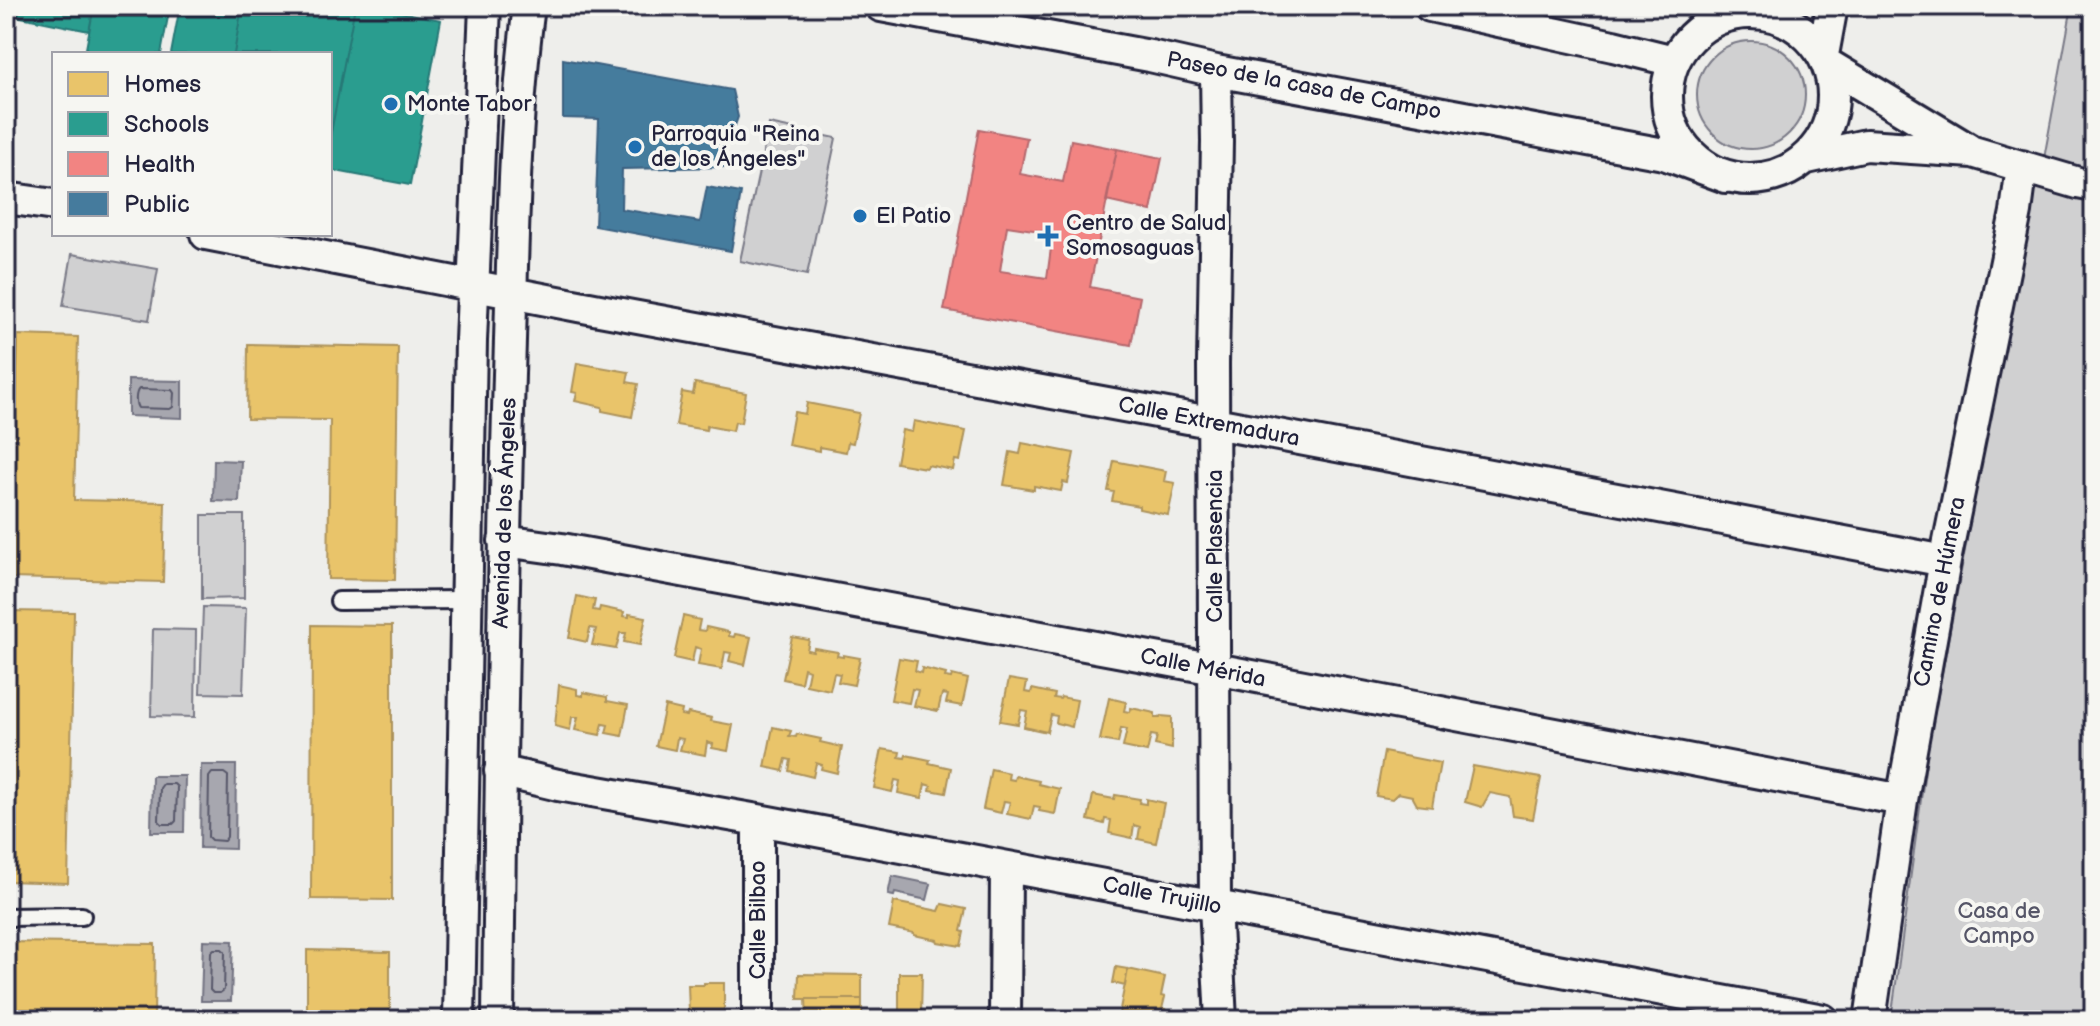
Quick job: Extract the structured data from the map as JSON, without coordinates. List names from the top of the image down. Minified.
{"streets":{"street":["Paseo de la casa de Campo","Calle Extremadura","Avenida de los Ángeles","Calle Plasencia","Camino de Húmera","Calle Mérida","Calle Trujillo","Calle Bilbao"]},"crossings":[["Paseo de la casa de Campo","Calle Plasencia"],["Calle Extremadura","Avenida de los Ángeles"],["Calle Extremadura","Calle Plasencia"],["Calle Extremadura","Camino de Húmera"],["Avenida de los Ángeles","Calle Mérida"],["Avenida de los Ángeles","Calle Trujillo"],["Calle Plasencia","Calle Mérida"],["Calle Plasencia","Calle Trujillo"],["Camino de Húmera","Calle Mérida"],["Calle Trujillo","Calle Bilbao"]],"parks":["Casa de Campo"],"places":{"other":["Monte Tabor","Parroquia \"Reina de los Ángeles\"","El Patio"],"health":["Centro de Salud Somosaguas"]},"legend":["Homes","Schools","Health","Public"]}
